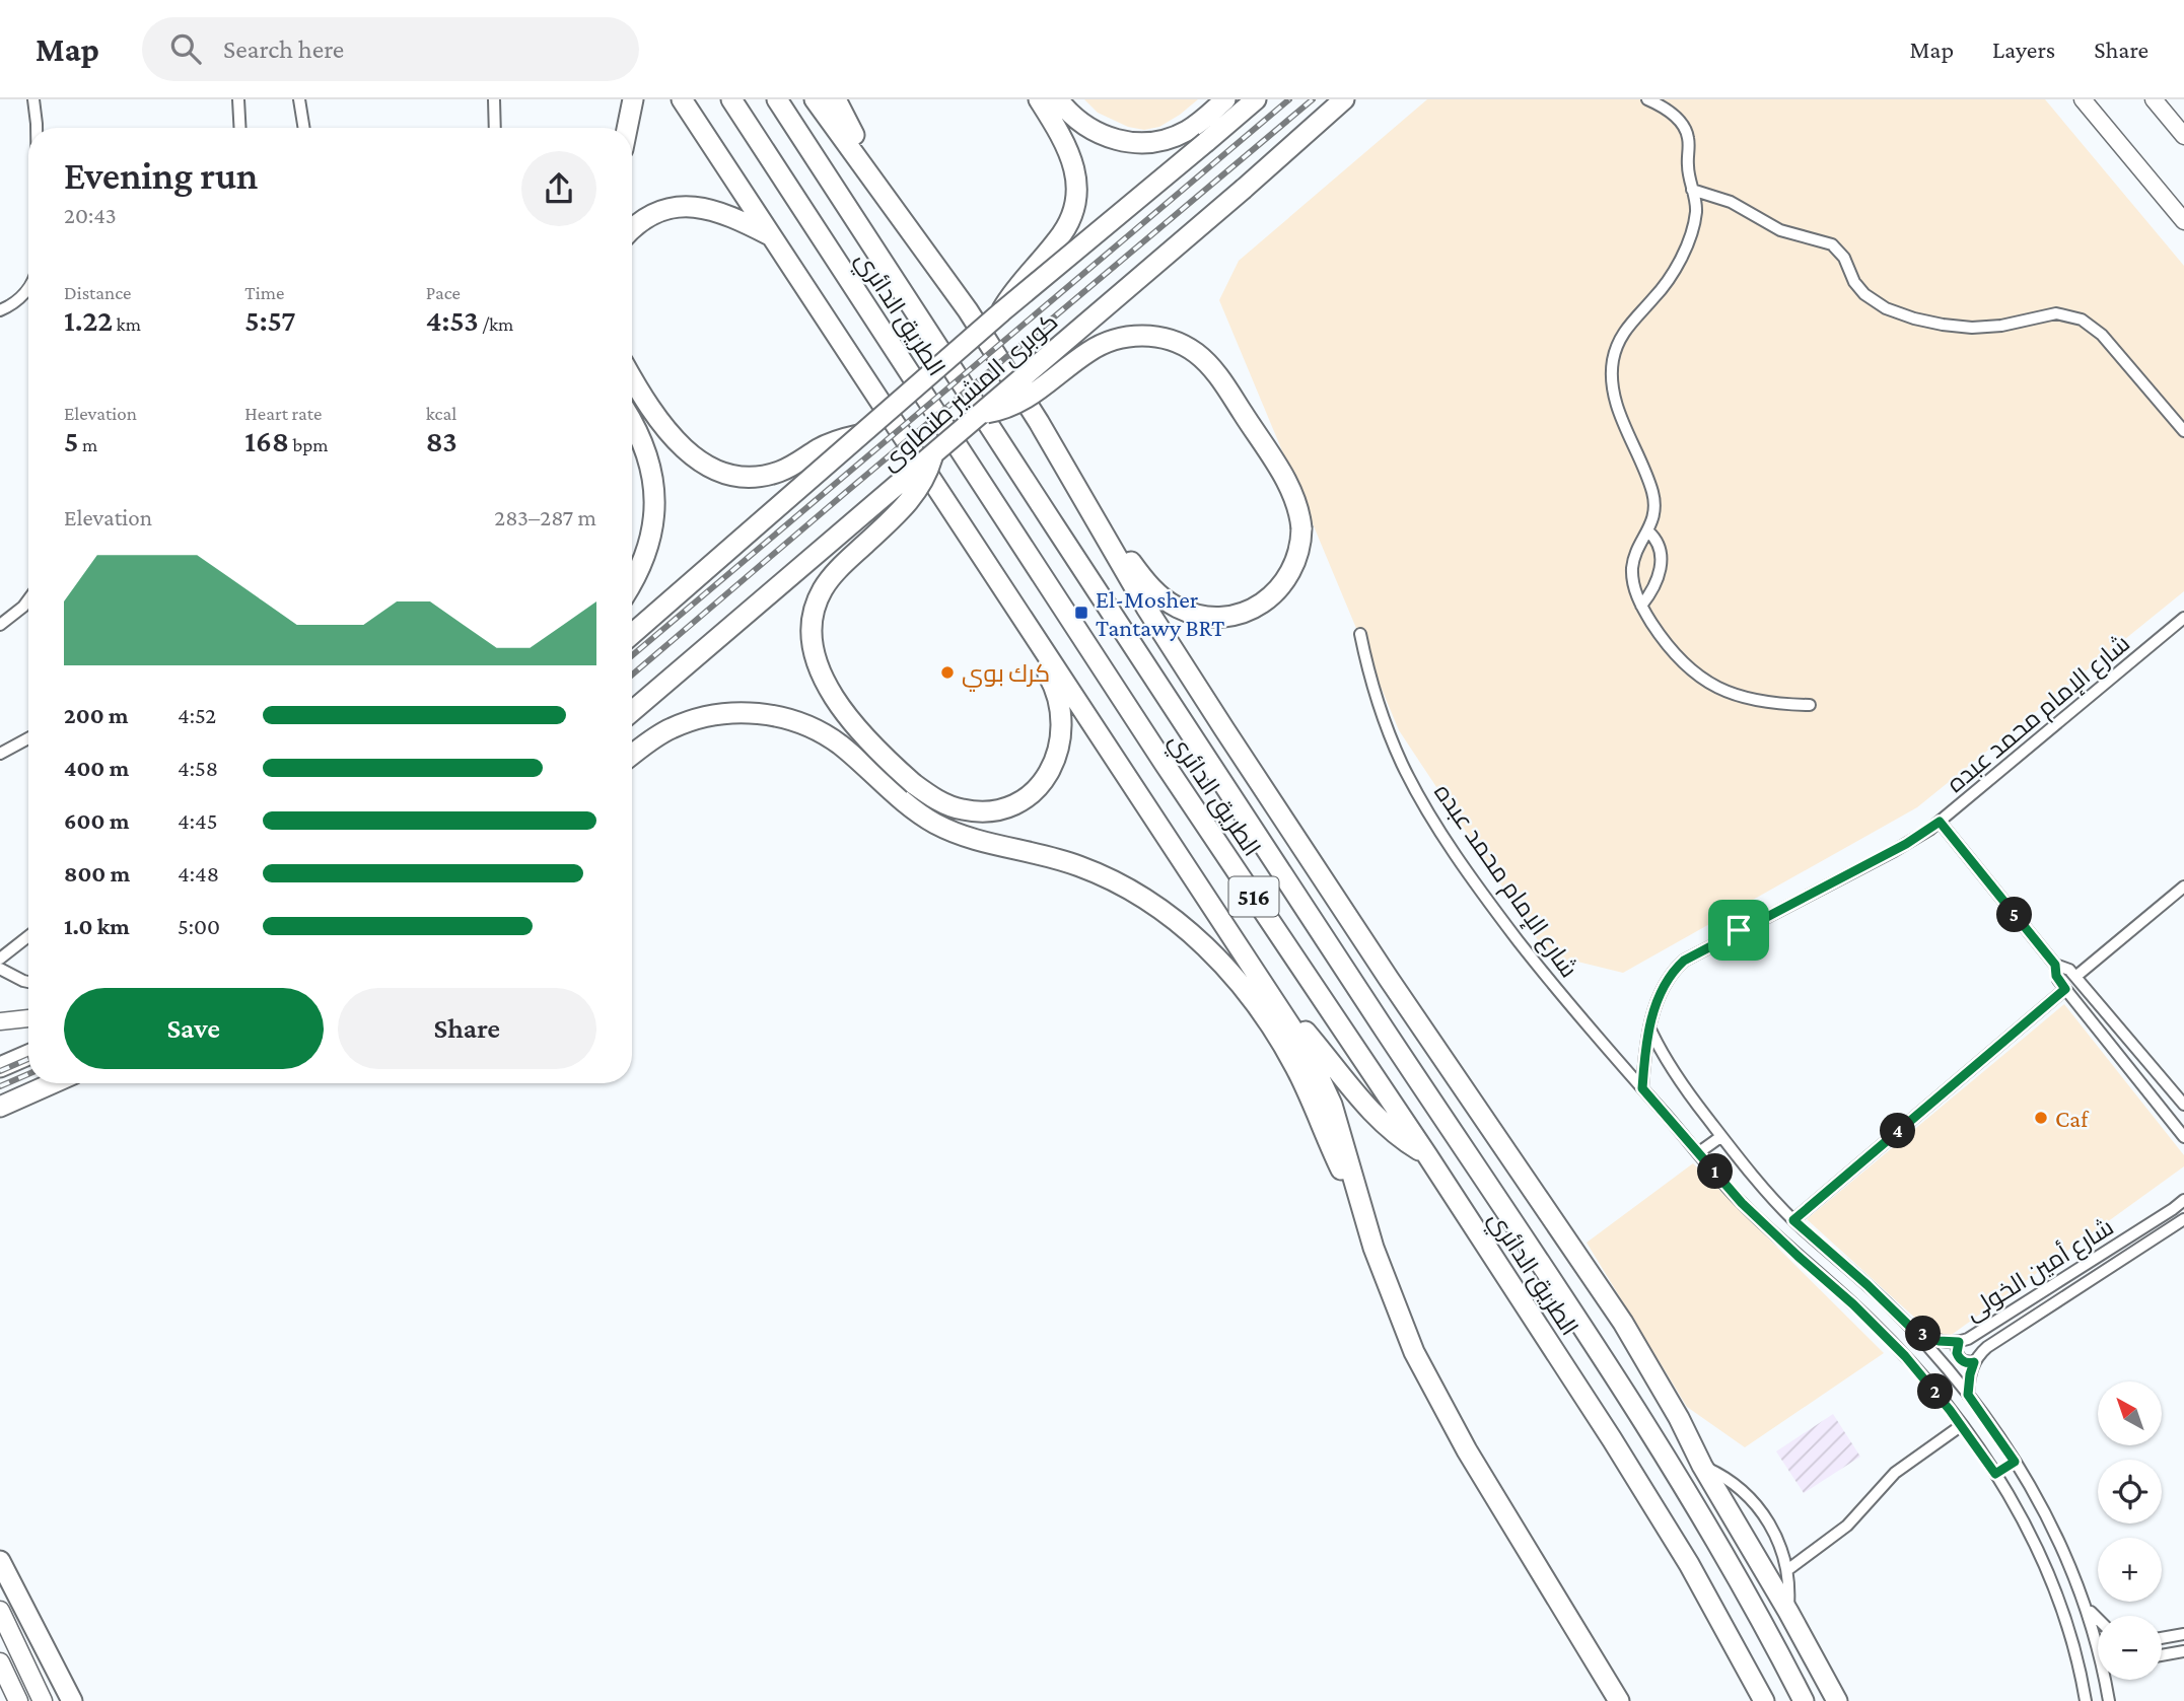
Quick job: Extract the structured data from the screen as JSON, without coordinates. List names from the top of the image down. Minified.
{"streets":{"highway":["الطريق الدائري","كوبرى المشير طنطاوى","516"],"street":["شارع الإمام محمد عبده","شارع أمين الخولى"]},"places":{"transit":["El-Mosher Tantawy BRT"],"other":["كرك بوي","Caf"]},"north":"top left","page":{"header":"Map","search":"Search here","nav":["Map","Layers","Share"],"heading":["Evening run","20:43"],"stats":[["Distance","1.22 km"],["Time","5:57"],["Pace","4:53 /km"],["Elevation","5 m"],["Heart rate","168 bpm"],["kcal","83"]],"chart":["Elevation","283–287 m"],"list":[{"name":"200 m","note":"4:52"},{"name":"400 m","note":"4:58"},{"name":"600 m","note":"4:45"},{"name":"800 m","note":"4:48"},{"name":"1.0 km","note":"5:00"}],"pins":["5","4","1","3","2"],"buttons":["Save","Share"],"map_buttons":["+","−"]}}
